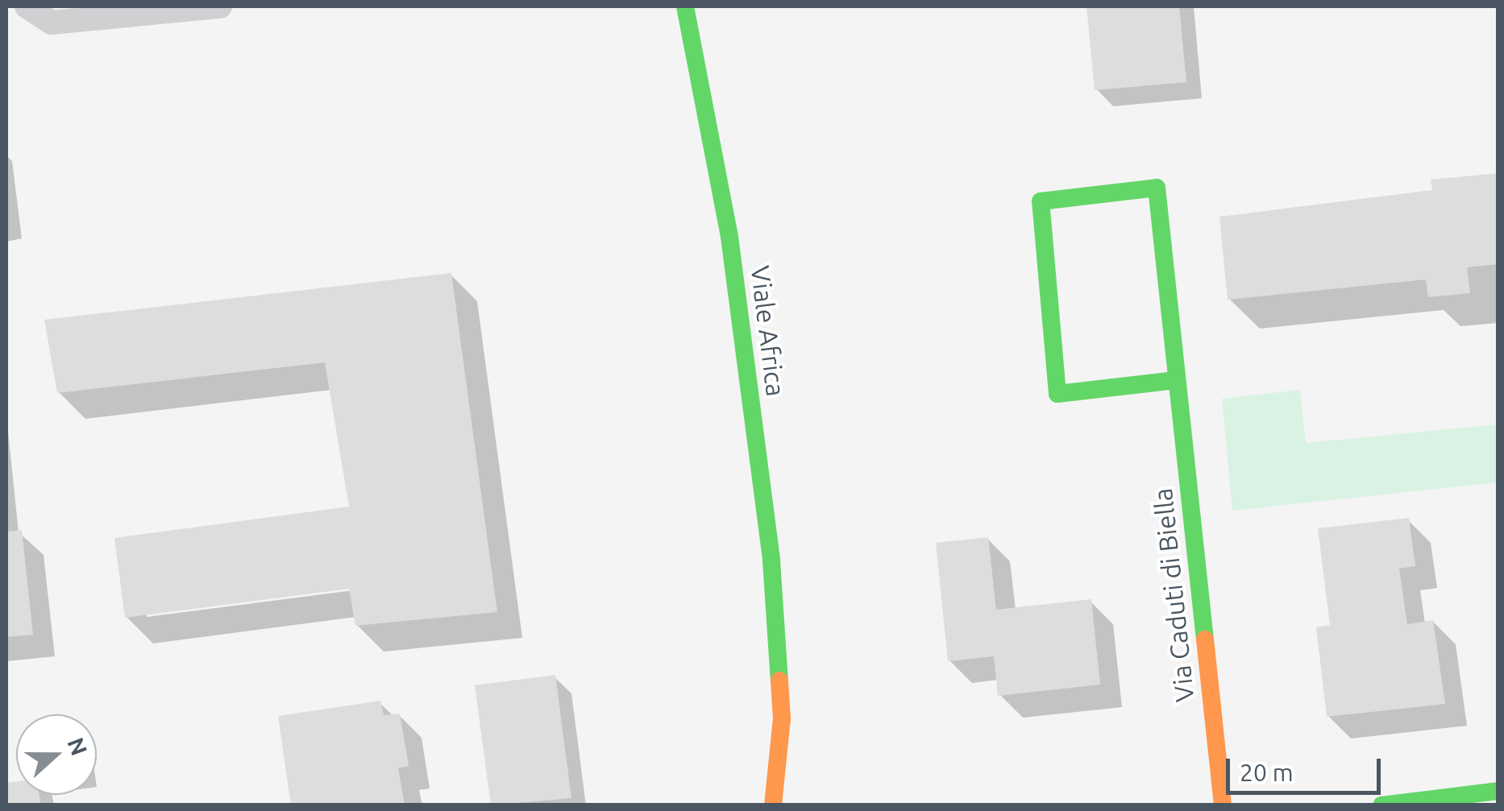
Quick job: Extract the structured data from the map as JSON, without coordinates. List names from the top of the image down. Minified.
{"streets":{"street":["Viale Africa","Via Caduti di Biella"]},"scale_bar":"20 m","north":"right"}
